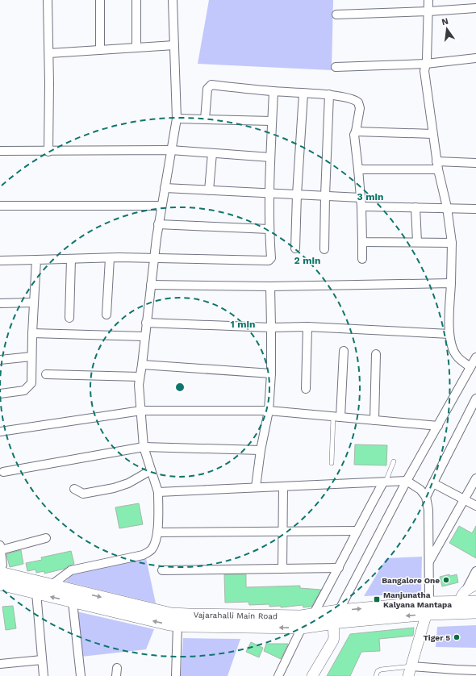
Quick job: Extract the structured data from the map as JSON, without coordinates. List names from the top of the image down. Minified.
{"streets":{"main road":["Vajarahalli Main Road"]},"places":{"other":["Bangalore One","Tiger 5"],"transit":["Manjunatha Kalyana Mantapa"]},"north":"top","rings":["3 min","2 min","1 min"]}
